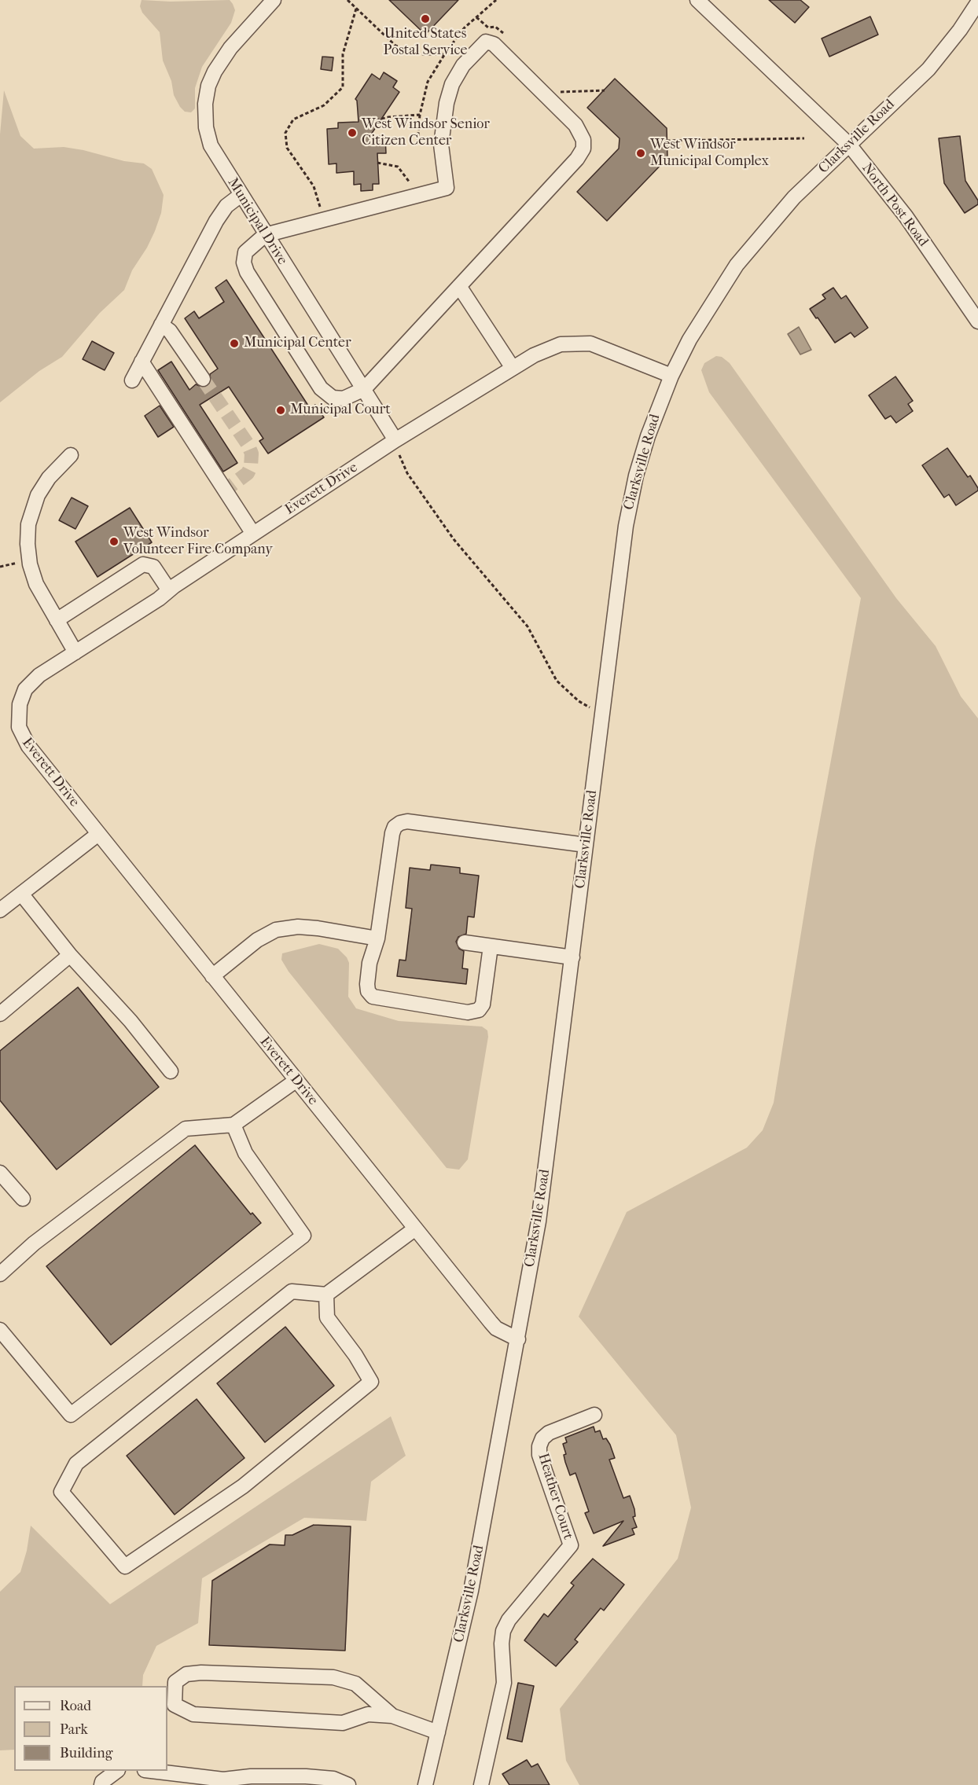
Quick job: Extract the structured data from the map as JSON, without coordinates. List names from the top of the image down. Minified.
{"streets":{"street":["Clarksville Road","North Post Road","Municipal Drive","Everett Drive","Heather Court"]},"crossings":[["Clarksville Road","North Post Road"],["Clarksville Road","Everett Drive"],["Municipal Drive","Everett Drive"]],"places":["United States Postal Service","West Windsor Senior Citizen Center","West Windsor Municipal Complex","Municipal Center","Municipal Court","West Windsor Volunteer Fire Company"],"legend":["Road","Park","Building"]}
